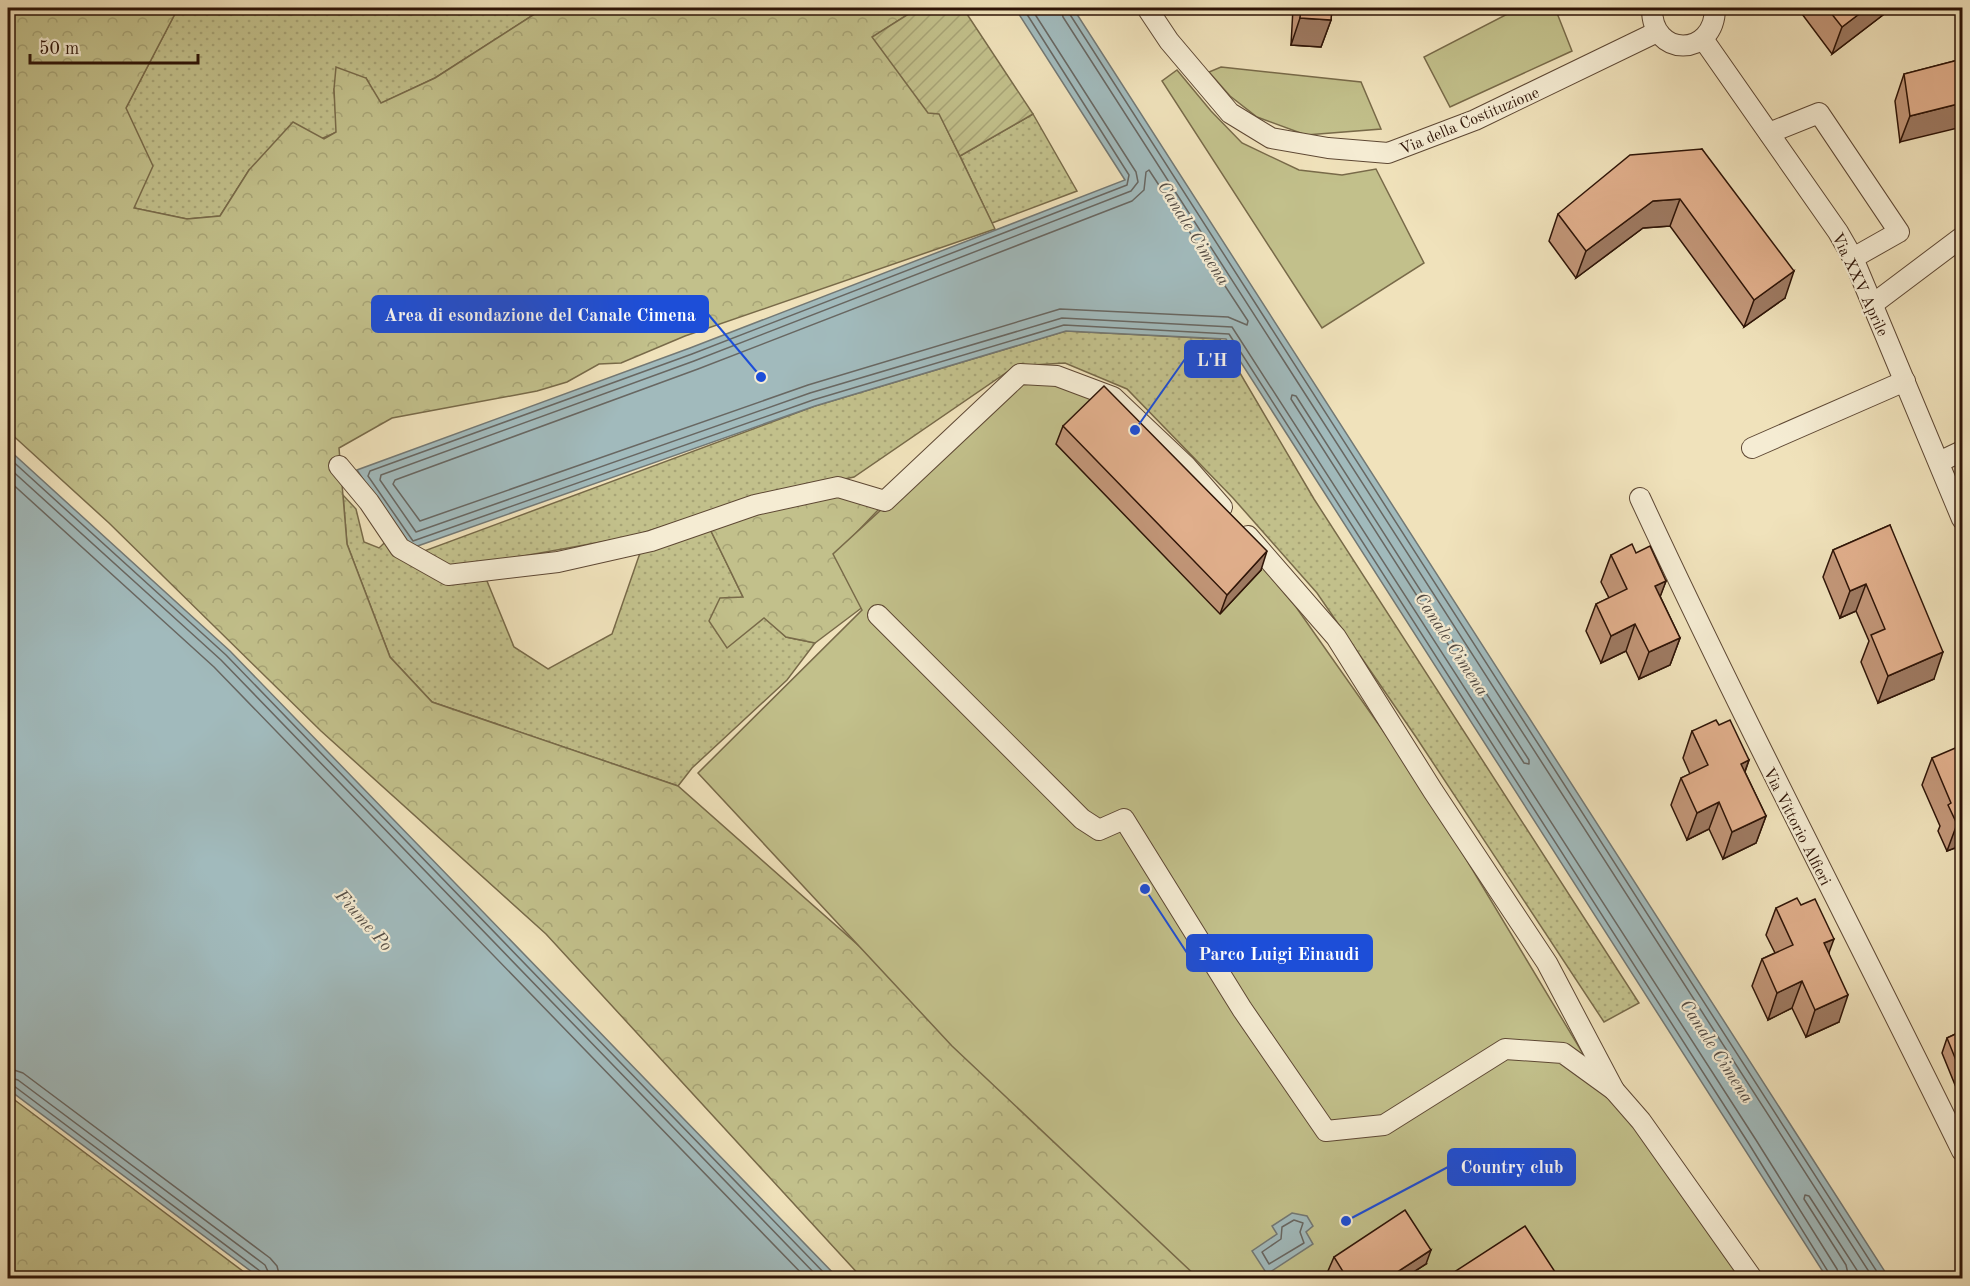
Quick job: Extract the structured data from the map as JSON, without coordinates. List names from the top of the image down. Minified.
{"streets":{"street":["Via della Costituzione","Via XXV Aprile","Via Vittorio Alfieri"]},"water":["Canale Cimena","Fiume Po"],"places":["Area di esondazione del Canale Cimena","L'H","Parco Luigi Einaudi","Country club"],"scale_bar":"50 m"}
